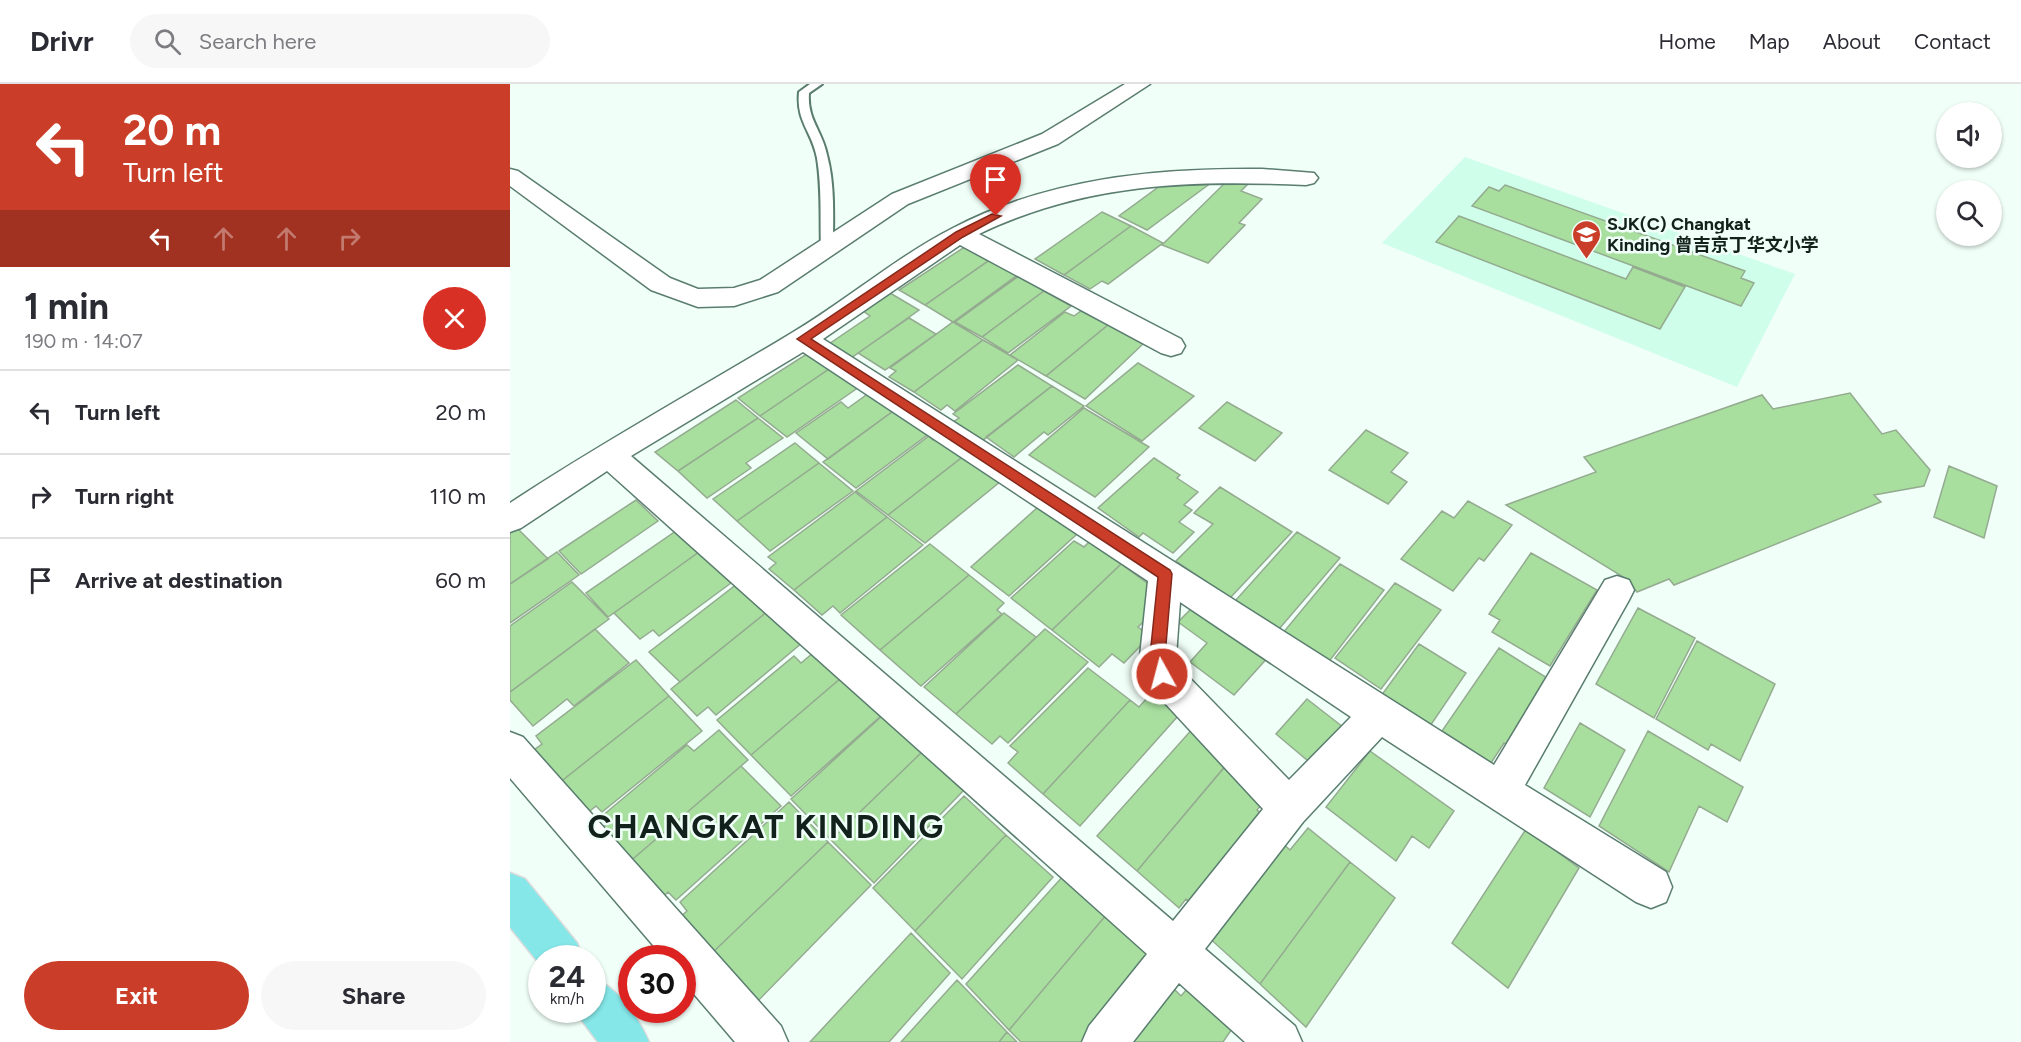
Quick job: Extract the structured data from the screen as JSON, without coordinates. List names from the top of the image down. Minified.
{"districts":["CHANGKAT KINDING"],"places":{"school or university":["SJK(C) Changkat Kinding 曾吉京丁华文小学"]},"page":{"header":"Drivr","search":"Search here","nav":["Home","Map","About","Contact"],"turn":["20 m","Turn left"],"heading":["1 min","190 m · 14:07"],"list":[{"name":"Turn left","value":"20 m"},{"name":"Turn right","value":"110 m"},{"name":"Arrive at destination","value":"60 m"}],"speed":"24 km/h","limit":"30","buttons":["Exit","Share"]}}
